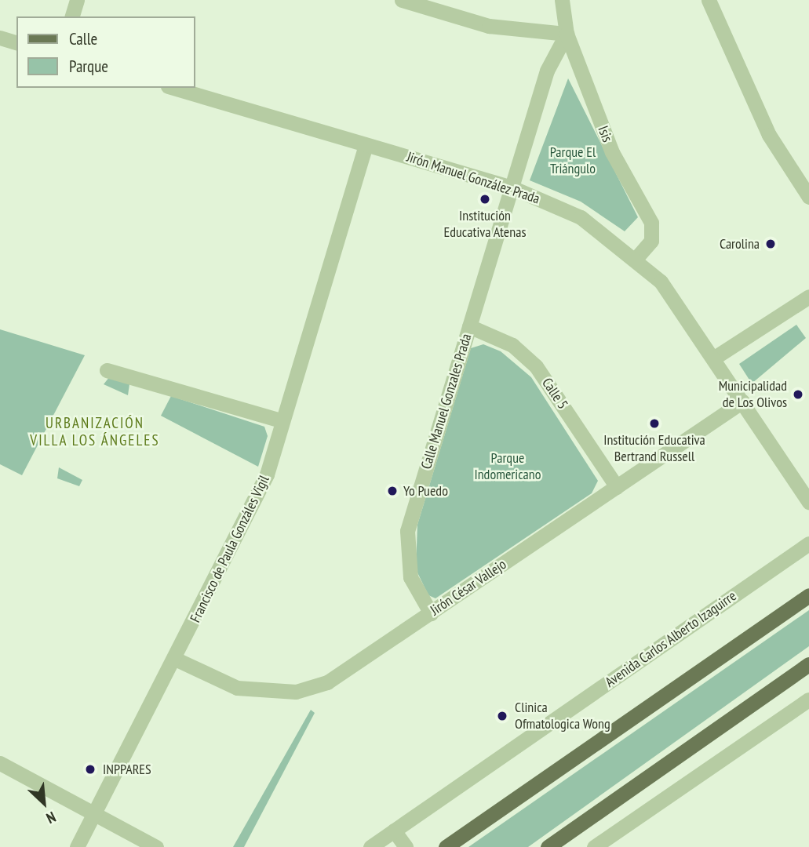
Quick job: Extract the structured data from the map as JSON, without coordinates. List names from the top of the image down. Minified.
{"streets":{"street":["Isis","Jirón Manuel González Prada","Calle 5","Calle Manuel Gonzales Prada","Francisco de Paula Gonzáles Vigil","Jirón César Vallejo","Avenida Carlos Alberto Izaguirre"]},"crossings":[["Isis","Jirón Manuel González Prada"],["Isis","Calle Manuel Gonzales Prada"],["Jirón Manuel González Prada","Calle Manuel Gonzales Prada"],["Jirón Manuel González Prada","Francisco de Paula Gonzáles Vigil"],["Jirón Manuel González Prada","Jirón César Vallejo"],["Calle 5","Calle Manuel Gonzales Prada"],["Calle 5","Jirón César Vallejo"],["Calle Manuel Gonzales Prada","Jirón César Vallejo"],["Francisco de Paula Gonzáles Vigil","Jirón César Vallejo"]],"districts":["URBANIZACIÓN VILLA LOS ÁNGELES"],"parks":["Parque El Triángulo","Parque Indomericano"],"places":["Institución Educativa Atenas","Carolina","Municipalidad de Los Olivos","Institución Educativa Bertrand Russell","Yo Puedo","Clinica Ofmatologica Wong","INPPARES"],"legend":["Calle","Parque"],"north":"bottom right"}
